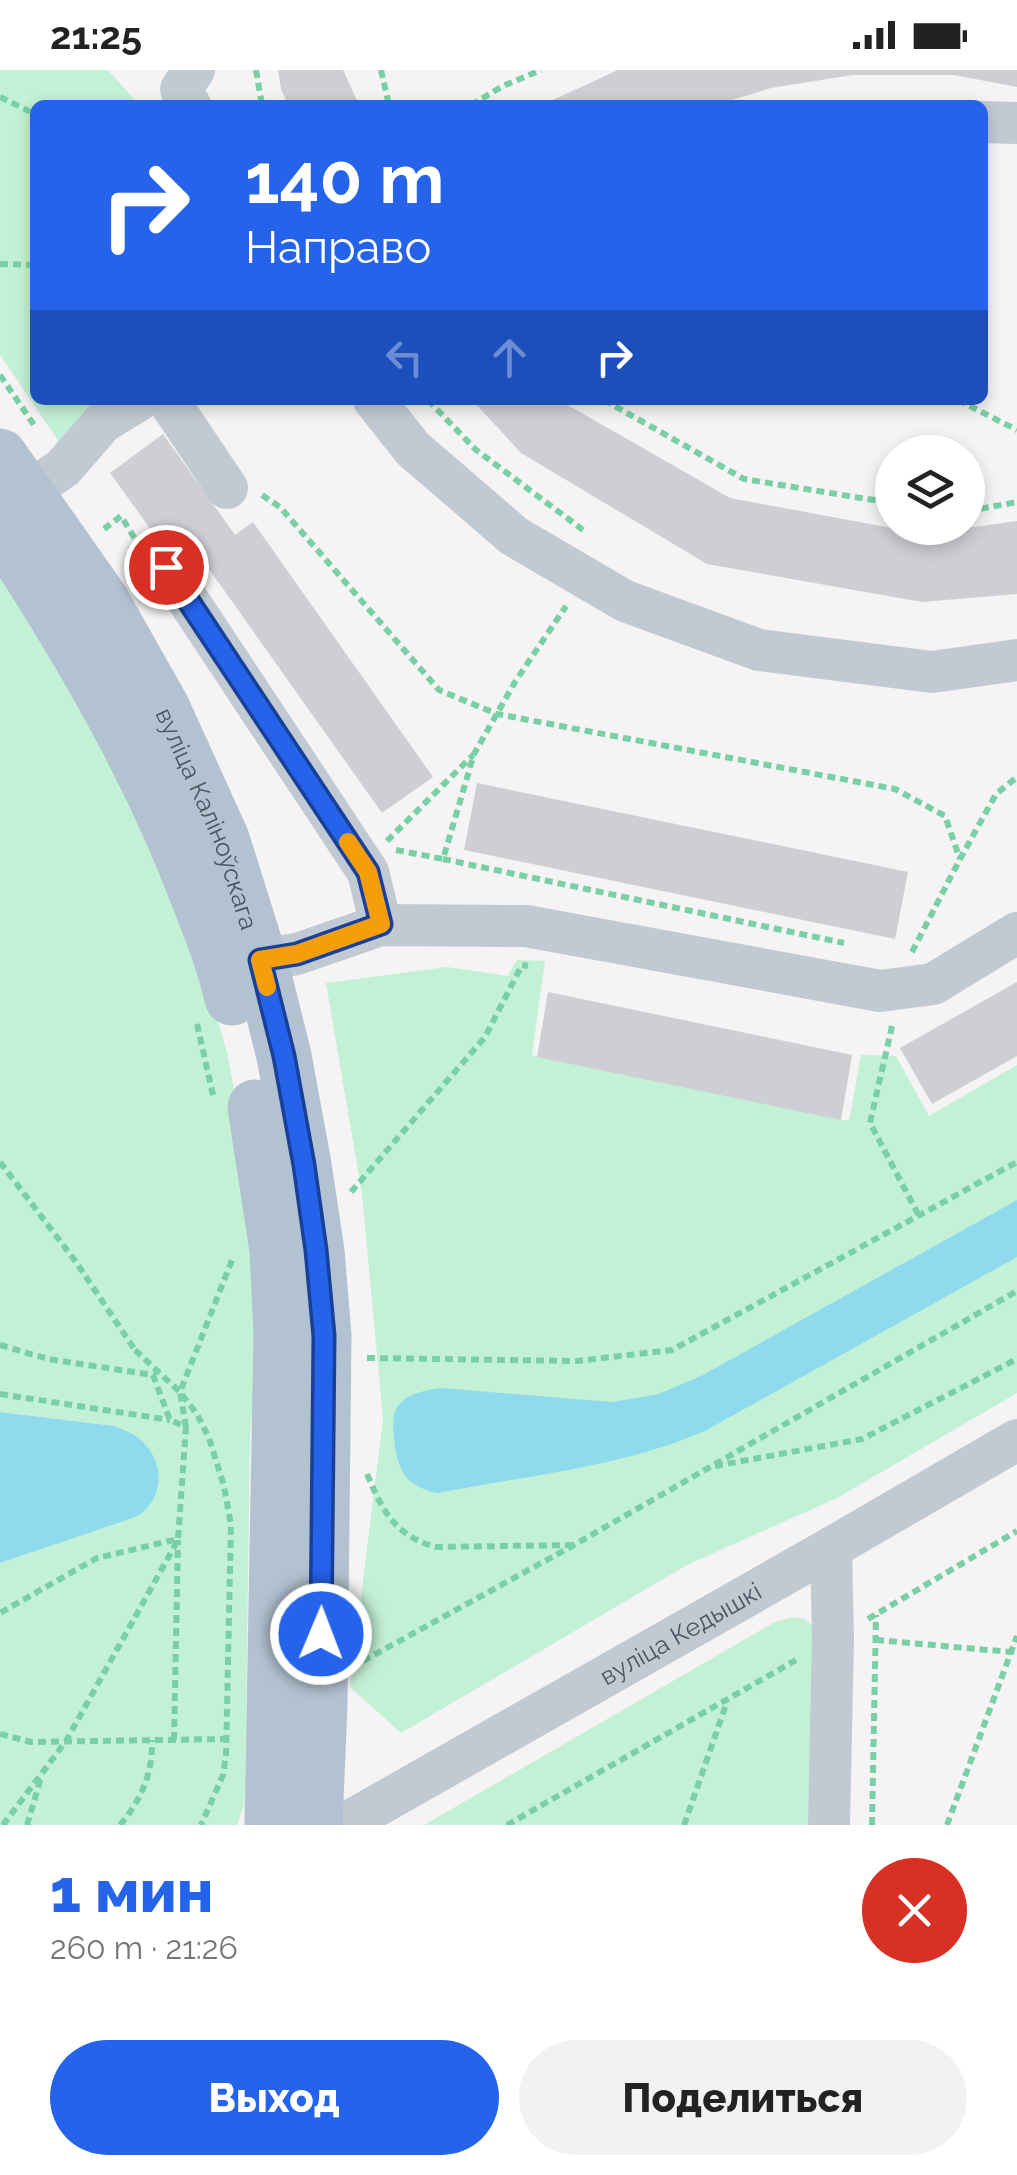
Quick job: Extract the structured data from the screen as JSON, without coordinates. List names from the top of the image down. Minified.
{"streets":{"main road":["вуліца Каліноўскага"],"street":["вуліца Кедышкі"]},"page":{"status":"21:25","turn":["140 m","Направо"],"heading":["1 мин","260 m · 21:26"],"buttons":["Выход","Поделиться"]}}
